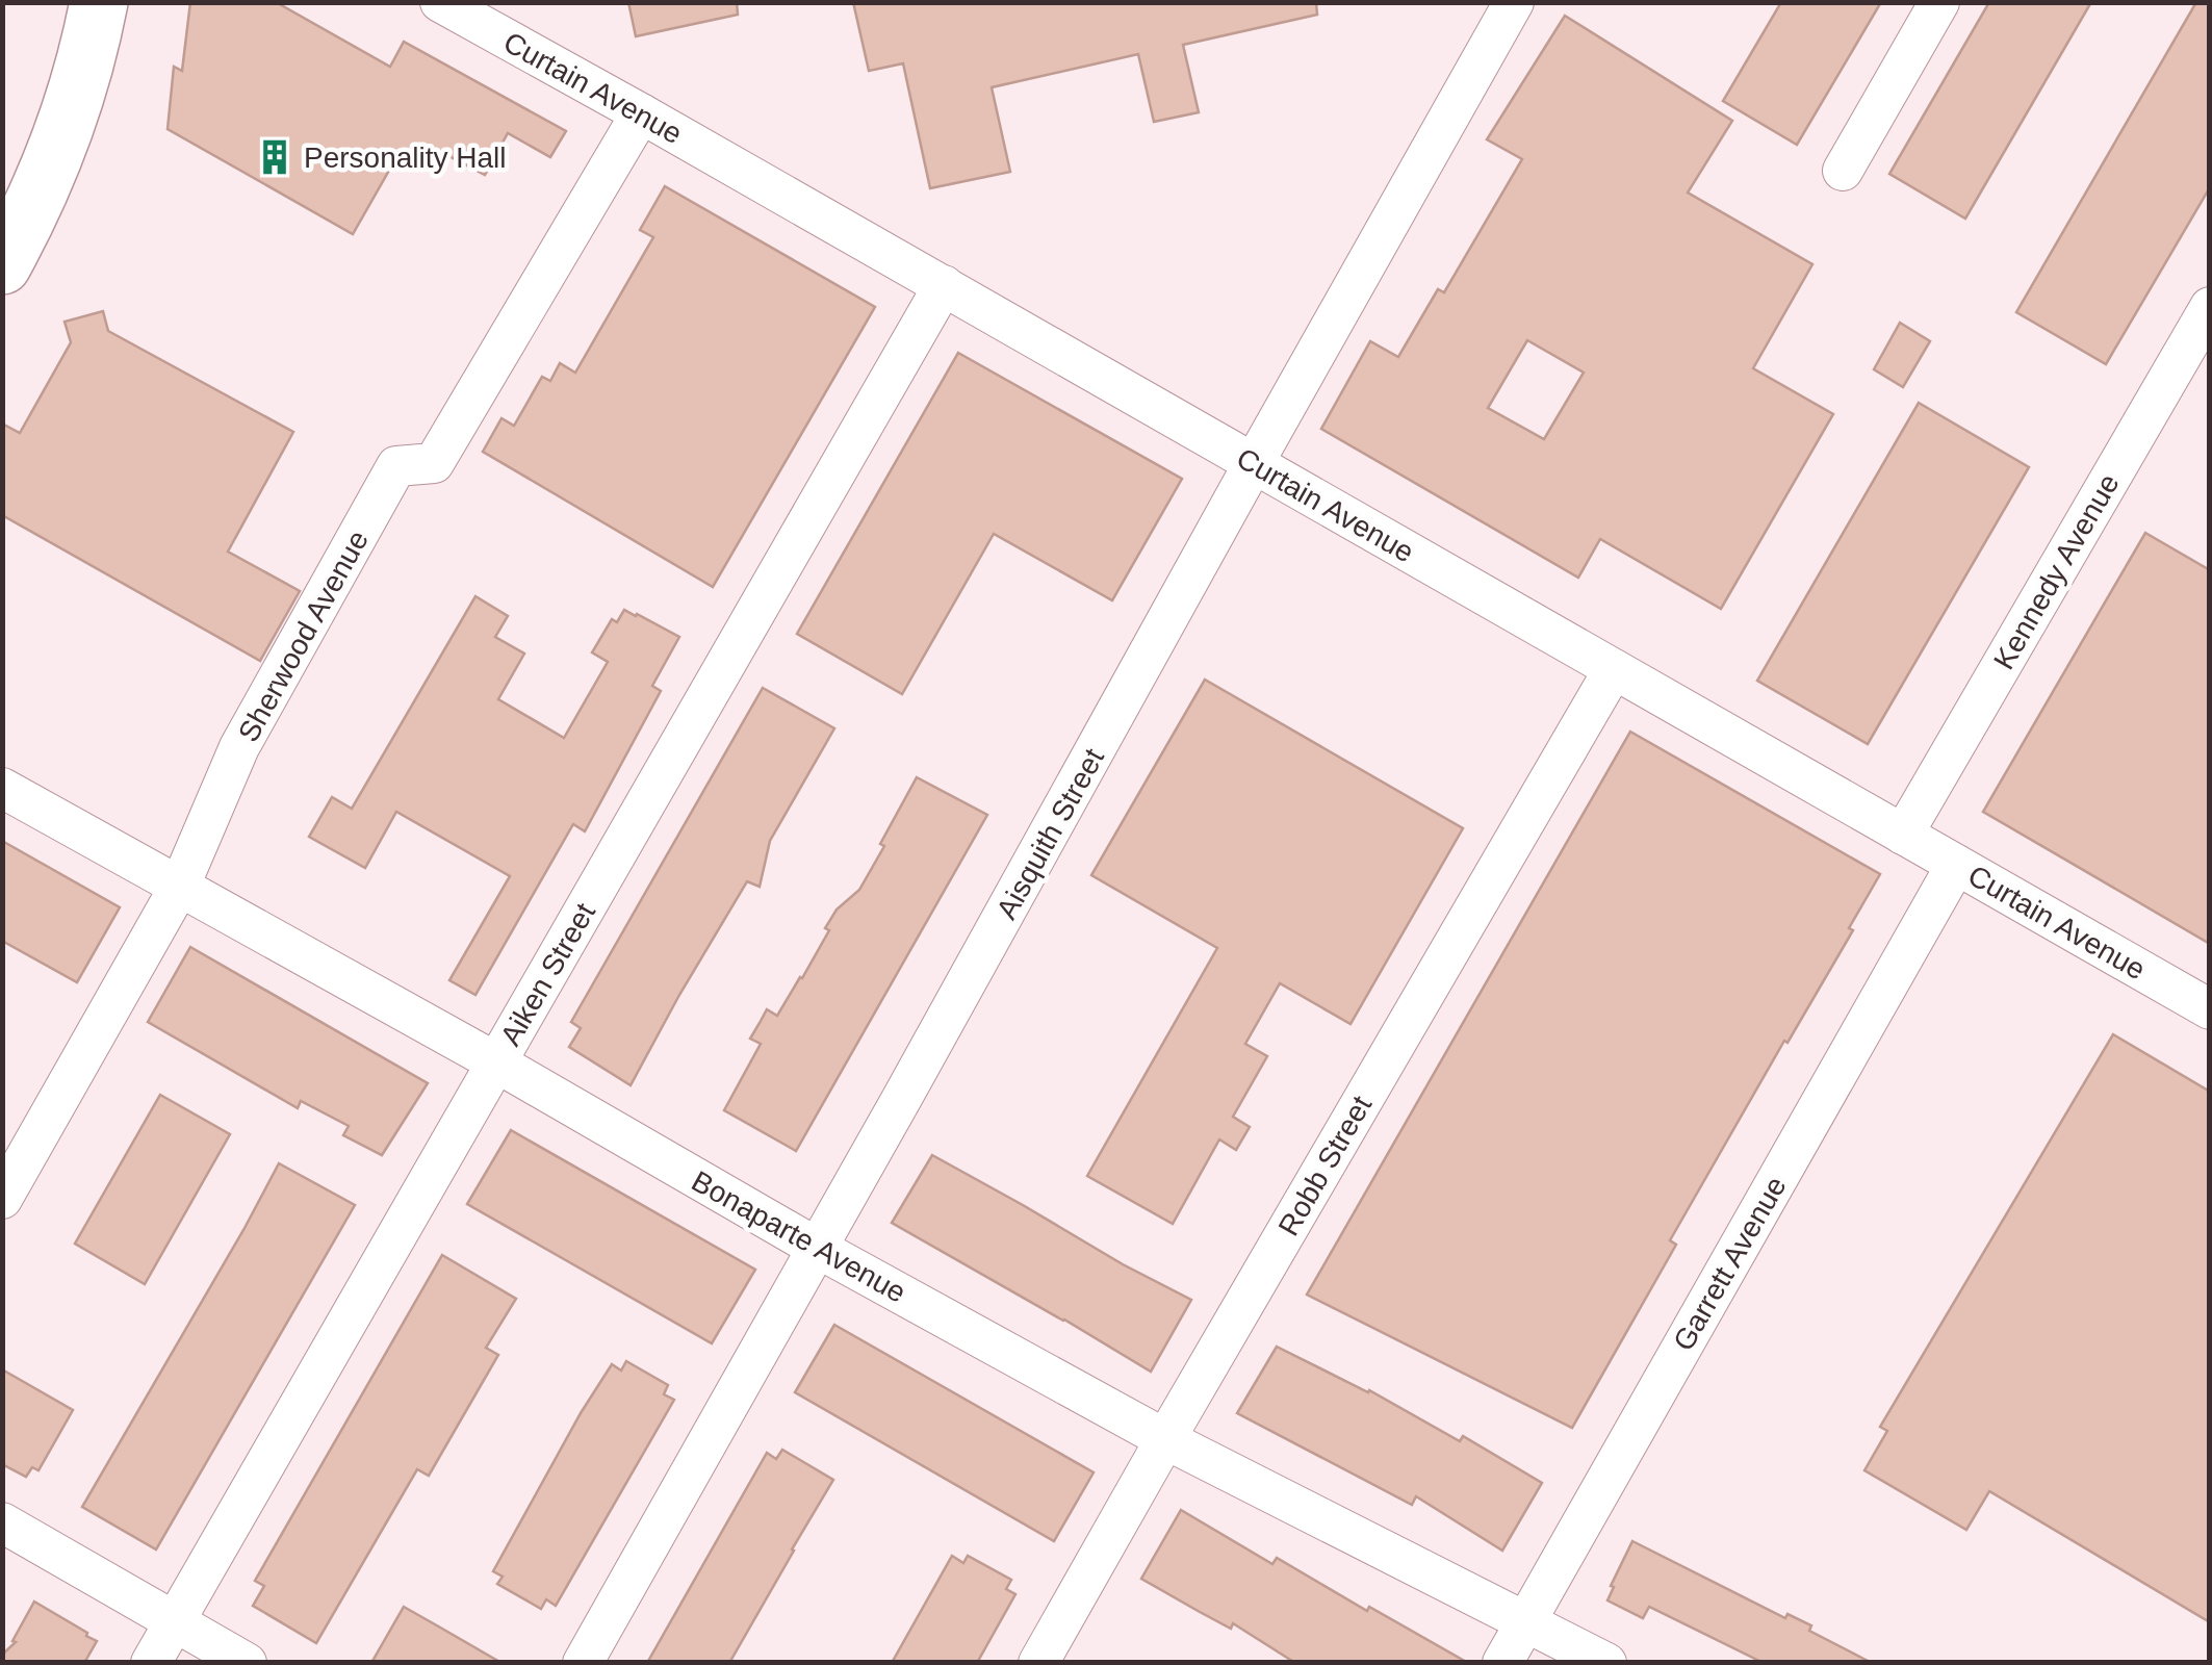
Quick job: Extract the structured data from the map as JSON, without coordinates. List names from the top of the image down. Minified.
{"streets":{"street":["Curtain Avenue","Kennedy Avenue","Sherwood Avenue","Aisquith Street","Aiken Street","Robb Street","Bonaparte Avenue","Garrett Avenue"]},"crossings":[["Curtain Avenue","Kennedy Avenue"],["Curtain Avenue","Sherwood Avenue"],["Curtain Avenue","Aisquith Street"],["Curtain Avenue","Aiken Street"],["Curtain Avenue","Robb Street"],["Curtain Avenue","Garrett Avenue"],["Sherwood Avenue","Bonaparte Avenue"],["Aisquith Street","Bonaparte Avenue"],["Aiken Street","Bonaparte Avenue"],["Robb Street","Bonaparte Avenue"],["Bonaparte Avenue","Garrett Avenue"]],"places":{"building":["Personality Hall"]}}
